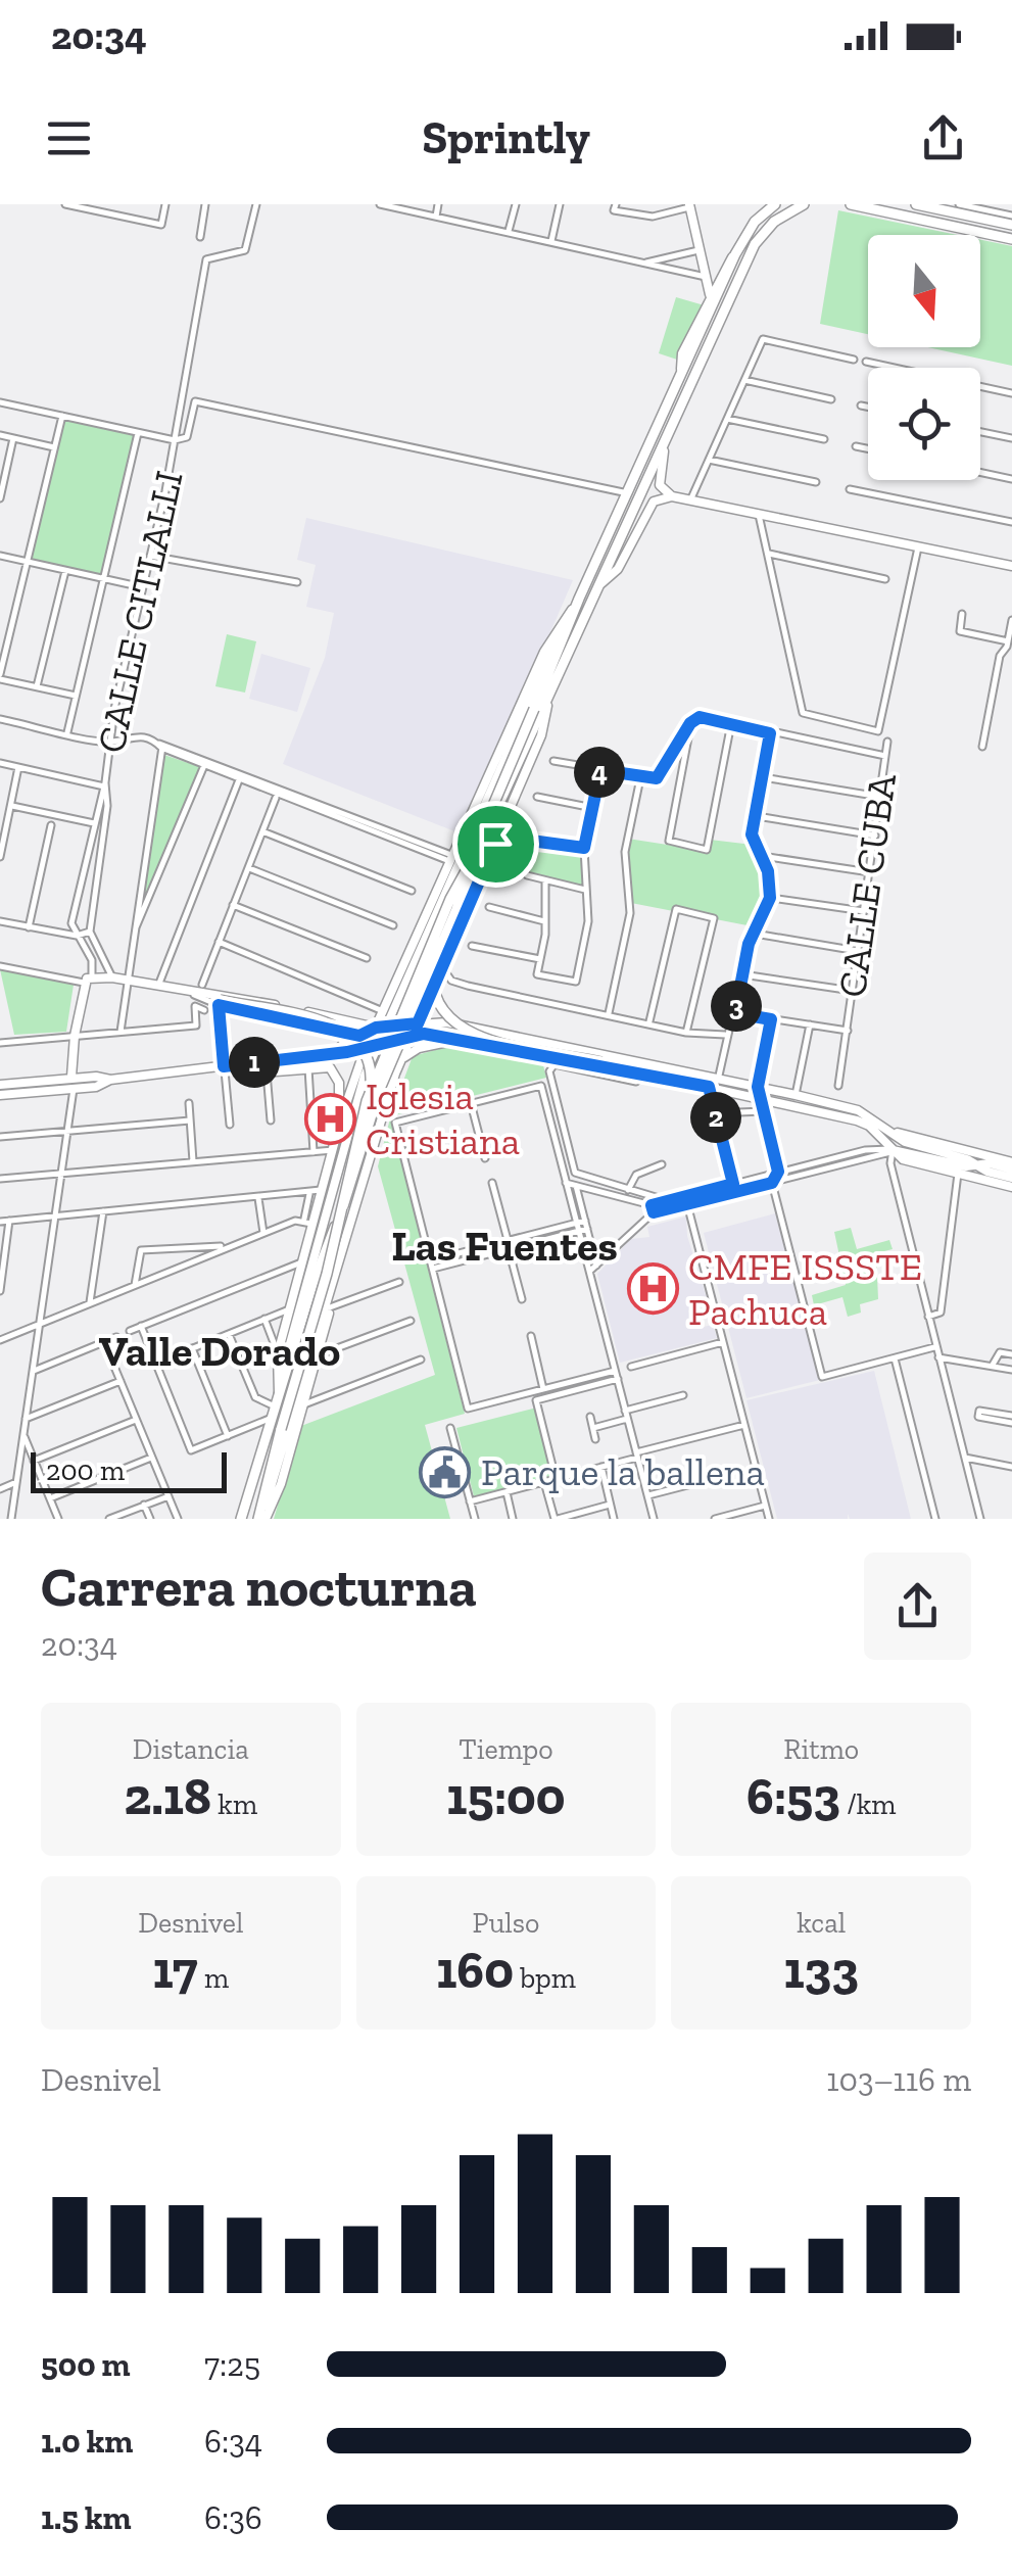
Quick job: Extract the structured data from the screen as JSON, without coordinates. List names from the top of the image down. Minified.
{"streets":{"street":["CALLE CITLALLI","CALLE CUBA"]},"districts":["Las Fuentes","Valle Dorado"],"places":{"hospital":["Iglesia Cristiana","CMFE ISSSTE Pachuca"],"public building":["Parque la ballena"]},"scale_bar":"200 m","north":"bottom","page":{"status":"20:34","header":"Sprintly","pins":["4","3","1","2"],"scale":"200 m","heading":["Carrera nocturna","20:34"],"stats":[["Distancia","2.18 km"],["Tiempo","15:00"],["Ritmo","6:53 /km"],["Desnivel","17 m"],["Pulso","160 bpm"],["kcal","133"]],"chart":["Desnivel","103–116 m"],"list":[{"name":"500 m","note":"7:25"},{"name":"1.0 km","note":"6:34"},{"name":"1.5 km","note":"6:36"}]}}
